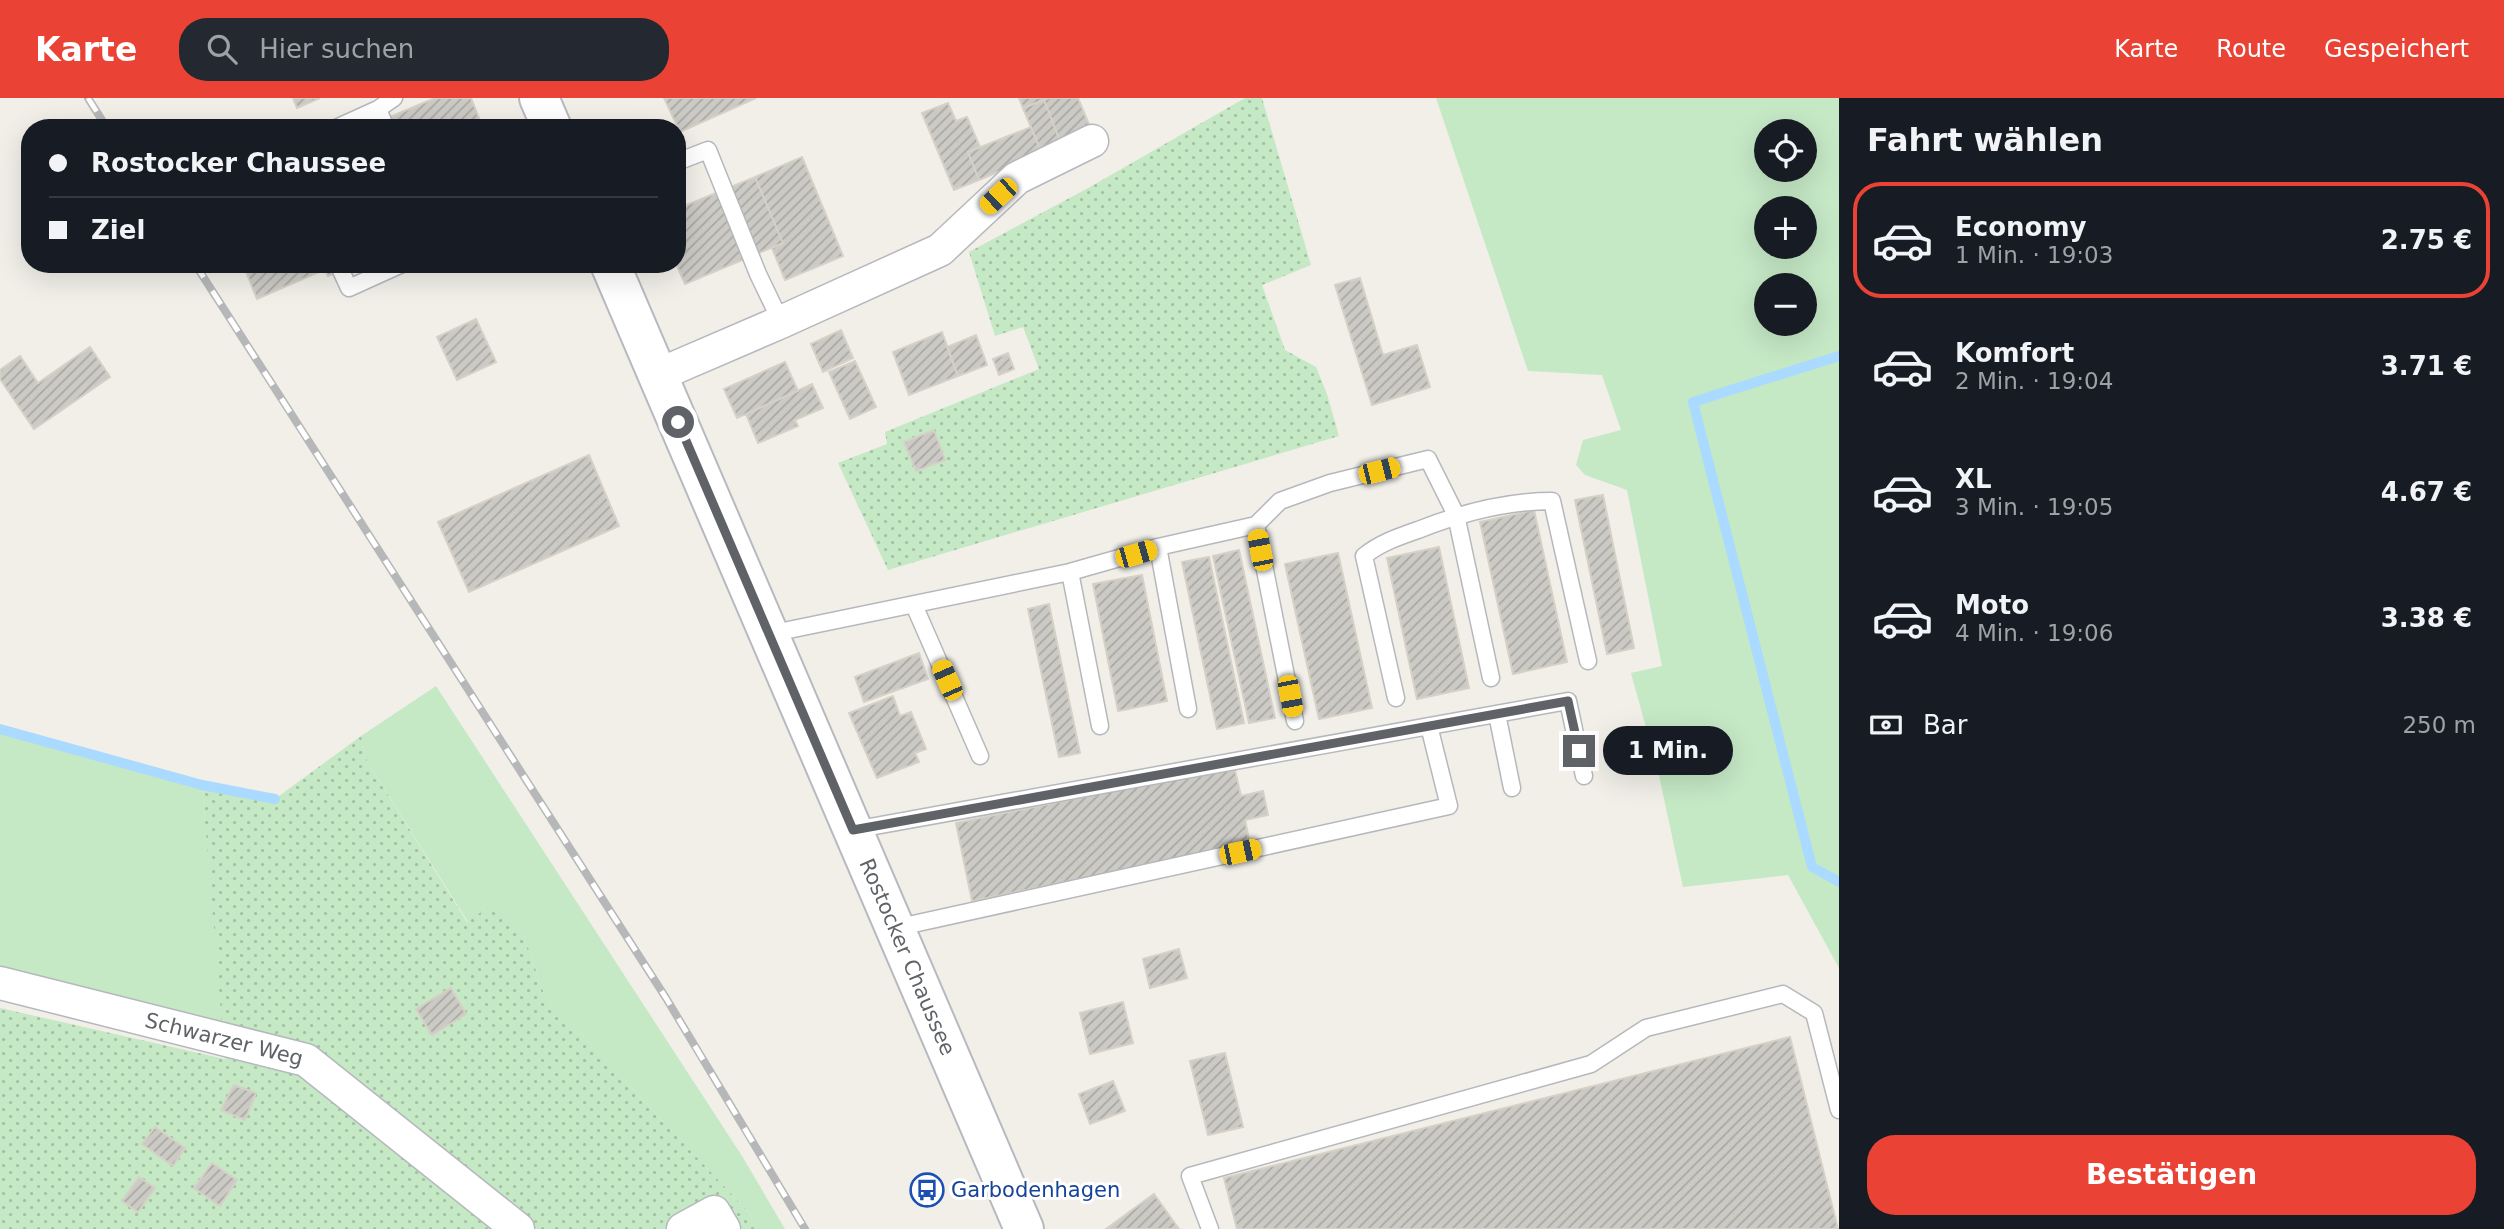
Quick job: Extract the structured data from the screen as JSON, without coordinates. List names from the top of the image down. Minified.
{"streets":{"main road":["Rostocker Chaussee"],"street":["Schwarzer Weg"]},"places":{"bus stop":["Garbodenhagen"]},"page":{"header":"Karte","search":"Hier suchen","nav":["Karte","Route","Gespeichert"],"heading":"Fahrt wählen","map_buttons":["+","−"],"banner":["Rostocker Chaussee","Ziel"],"list":[{"name":"Economy","note":"1 Min. · 19:03","value":"2.75 €"},{"name":"Komfort","note":"2 Min. · 19:04","value":"3.71 €"},{"name":"XL","note":"3 Min. · 19:05","value":"4.67 €"},{"name":"Moto","note":"4 Min. · 19:06","value":"3.38 €"}],"pay":["Bar","250 m"],"bubble":"1 Min.","buttons":"Bestätigen"}}
